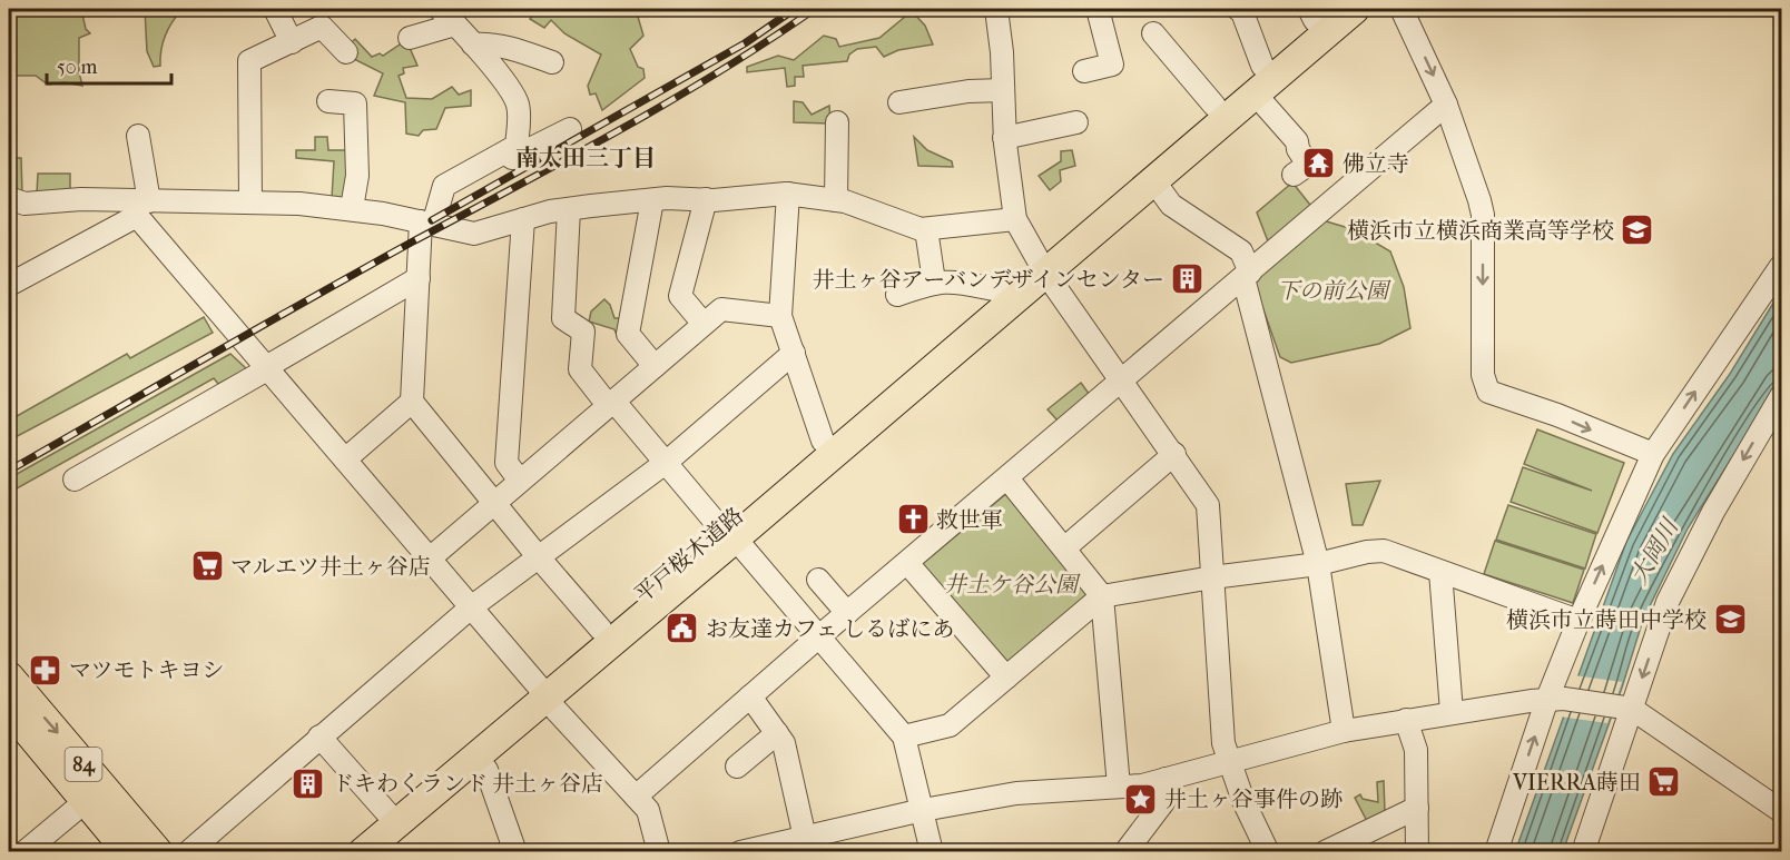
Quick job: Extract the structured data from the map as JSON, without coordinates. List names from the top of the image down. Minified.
{"streets":{"main road":["平戸桜木道路","84"]},"districts":["南太田三丁目"],"water":["大岡川"],"parks":["下の前公園","井土ケ谷公園"],"places":{"temple":["佛立寺"],"school or university":["横浜市立横浜商業高等学校","横浜市立蒔田中学校"],"building":["井土ヶ谷アーバンデザインセンター","ドキわくランド 井土ヶ谷店"],"church":["救世軍"],"supermarket":["マルエツ井土ヶ谷店","VIERRA蒔田"],"public building":["お友達カフェ しるばにあ"],"pharmacy":["マツモトキヨシ"],"place":["井土ヶ谷事件の跡"]},"scale_bar":"50 m"}
